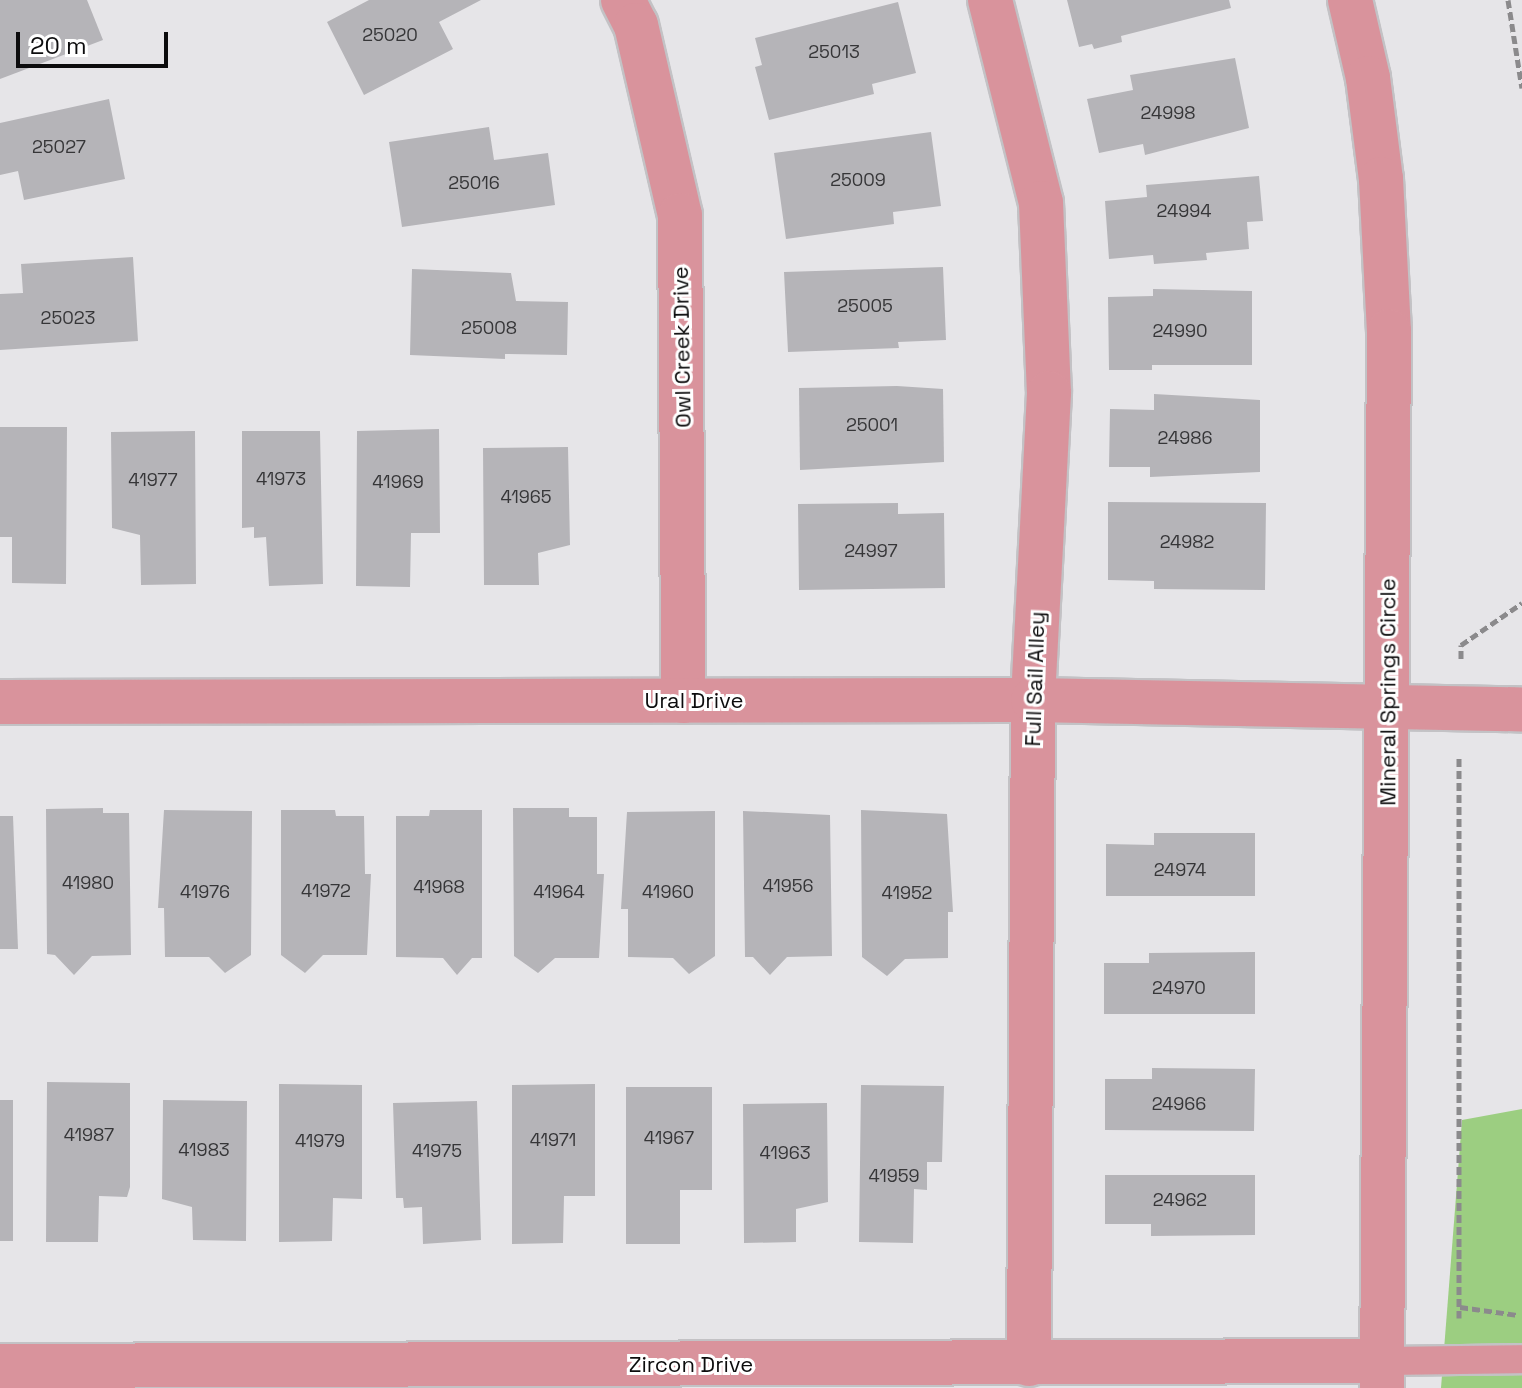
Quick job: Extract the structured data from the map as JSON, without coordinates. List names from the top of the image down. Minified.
{"streets":{"street":["Owl Creek Drive","Full Sail Alley","Mineral Springs Circle","Ural Drive","Zircon Drive"]},"crossings":[["Owl Creek Drive","Ural Drive"],["Full Sail Alley","Ural Drive"],["Full Sail Alley","Zircon Drive"],["Mineral Springs Circle","Ural Drive"],["Mineral Springs Circle","Zircon Drive"]],"house_numbers":["25020","25013","24998","25027","25009","25016","24994","25005","25023","25008","24990","25001","24986","41973","41977","41969","41965","24982","24997","24974","41980","41956","41968","41972","41976","41964","41960","41952","24970","24966","41987","41967","41971","41979","41983","41975","41963","41959","24962"],"scale_bar":"20 m"}
